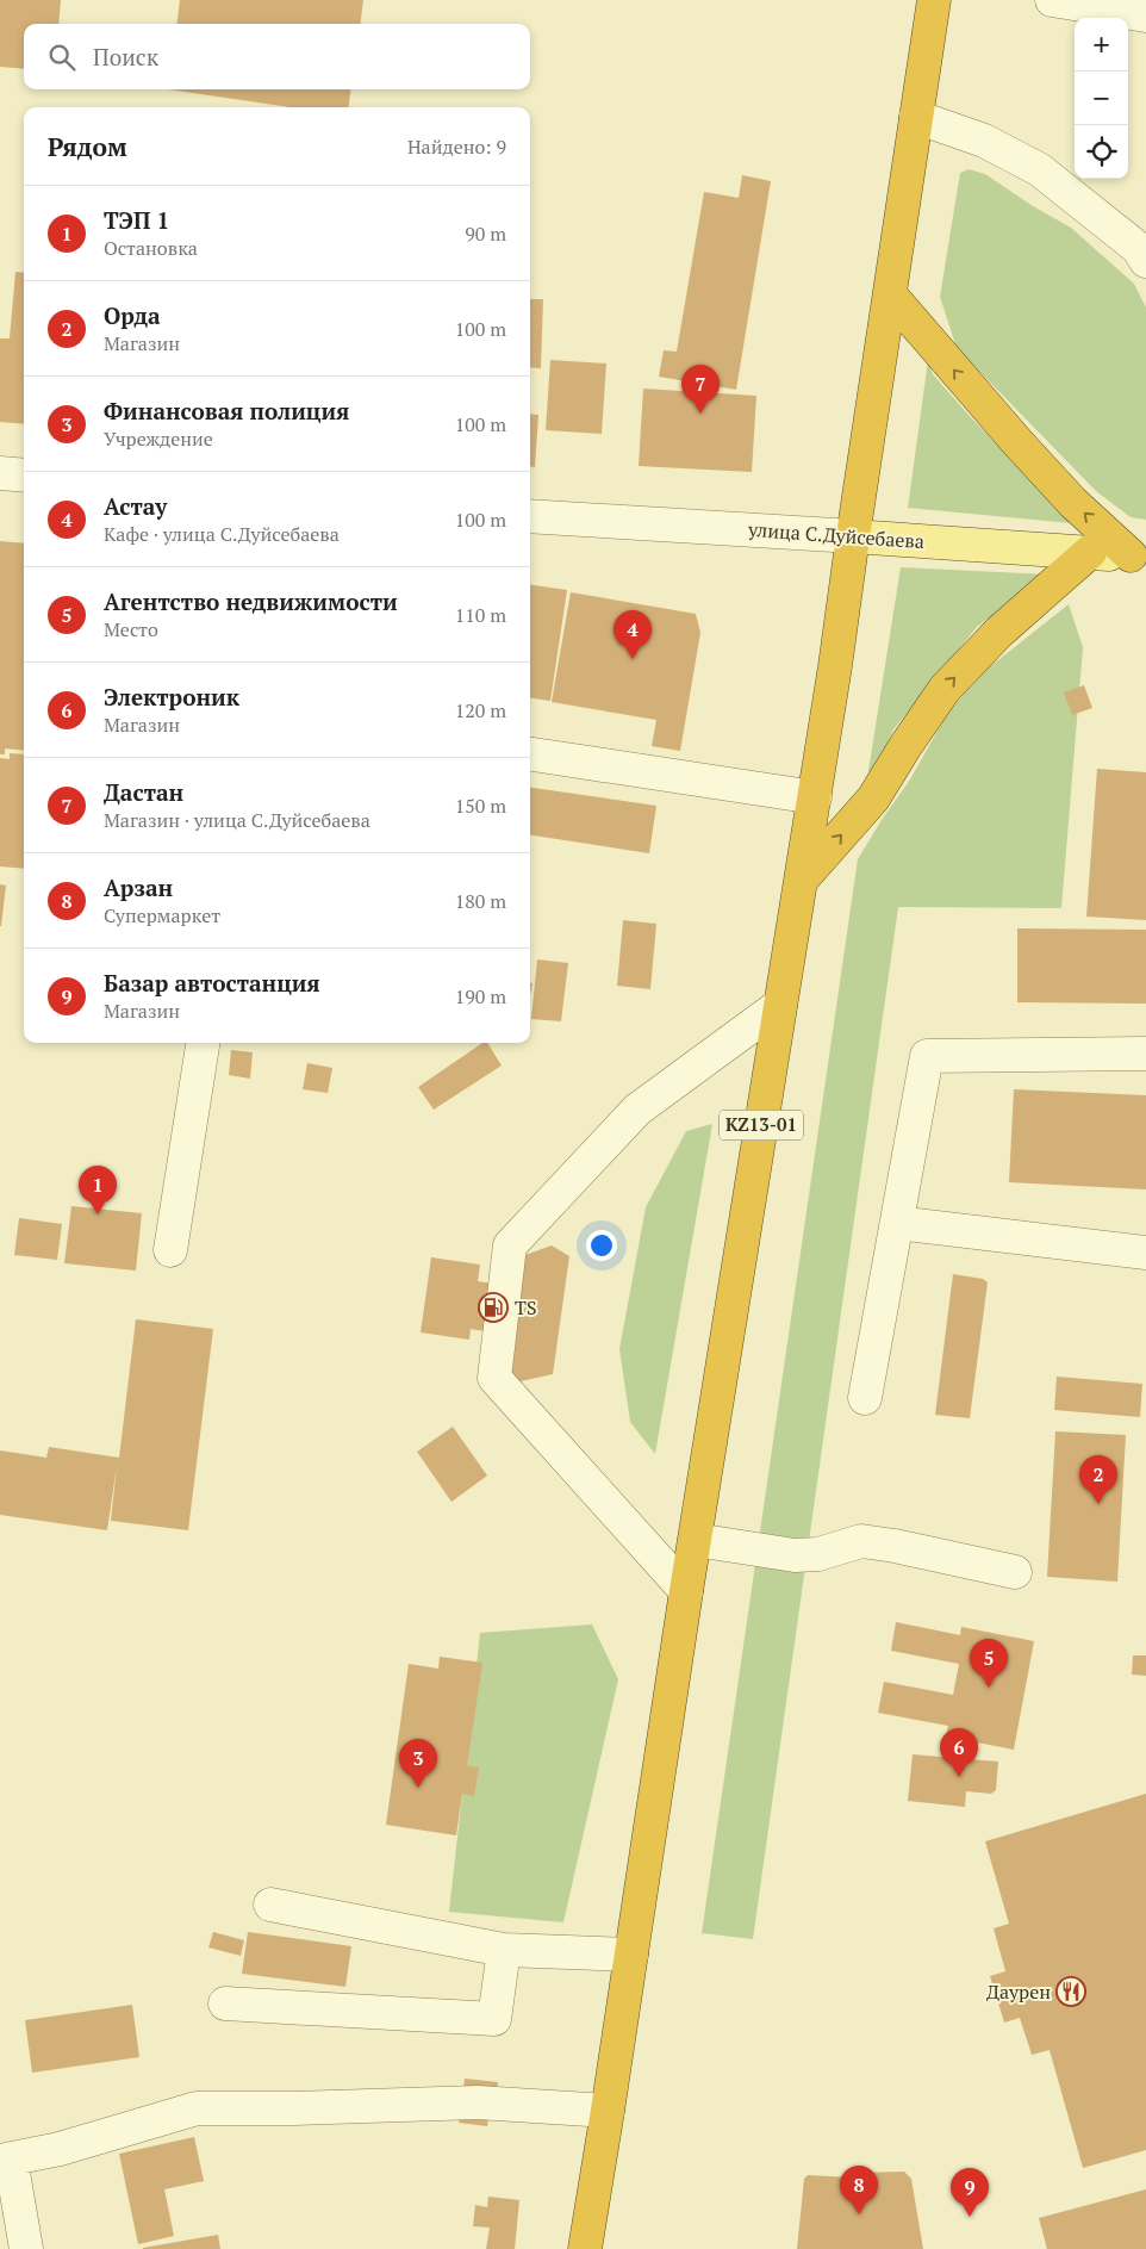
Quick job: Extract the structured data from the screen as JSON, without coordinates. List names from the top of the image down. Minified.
{"streets":{"highway":["KZ13-01"],"main road":["улица С.Дуйсебаева"]},"crossings":[["улица С.Дуйсебаева","KZ13-01"]],"places":{"fuel station":["TS"],"restaurant":["Даурен"]},"page":{"map_buttons":["+","−"],"search":"Поиск","heading":["Рядом","Найдено: 9"],"list":[{"mark":"1","name":"ТЭП 1","note":"Остановка","value":"90 m"},{"mark":"2","name":"Орда","note":"Магазин","value":"100 m"},{"mark":"3","name":"Финансовая полиция","note":"Учреждение","value":"100 m"},{"mark":"4","name":"Астау","note":"Кафе · улица С.Дуйсебаева","value":"100 m"},{"mark":"5","name":"Агентство недвижимости","note":"Место","value":"110 m"},{"mark":"6","name":"Электроник","note":"Магазин","value":"120 m"},{"mark":"7","name":"Дастан","note":"Магазин · улица С.Дуйсебаева","value":"150 m"},{"mark":"8","name":"Арзан","note":"Супермаркет","value":"180 m"},{"mark":"9","name":"Базар автостанция","note":"Магазин","value":"190 m"}],"pins":["7","4","1","2","5","6","3","8","9"]}}
